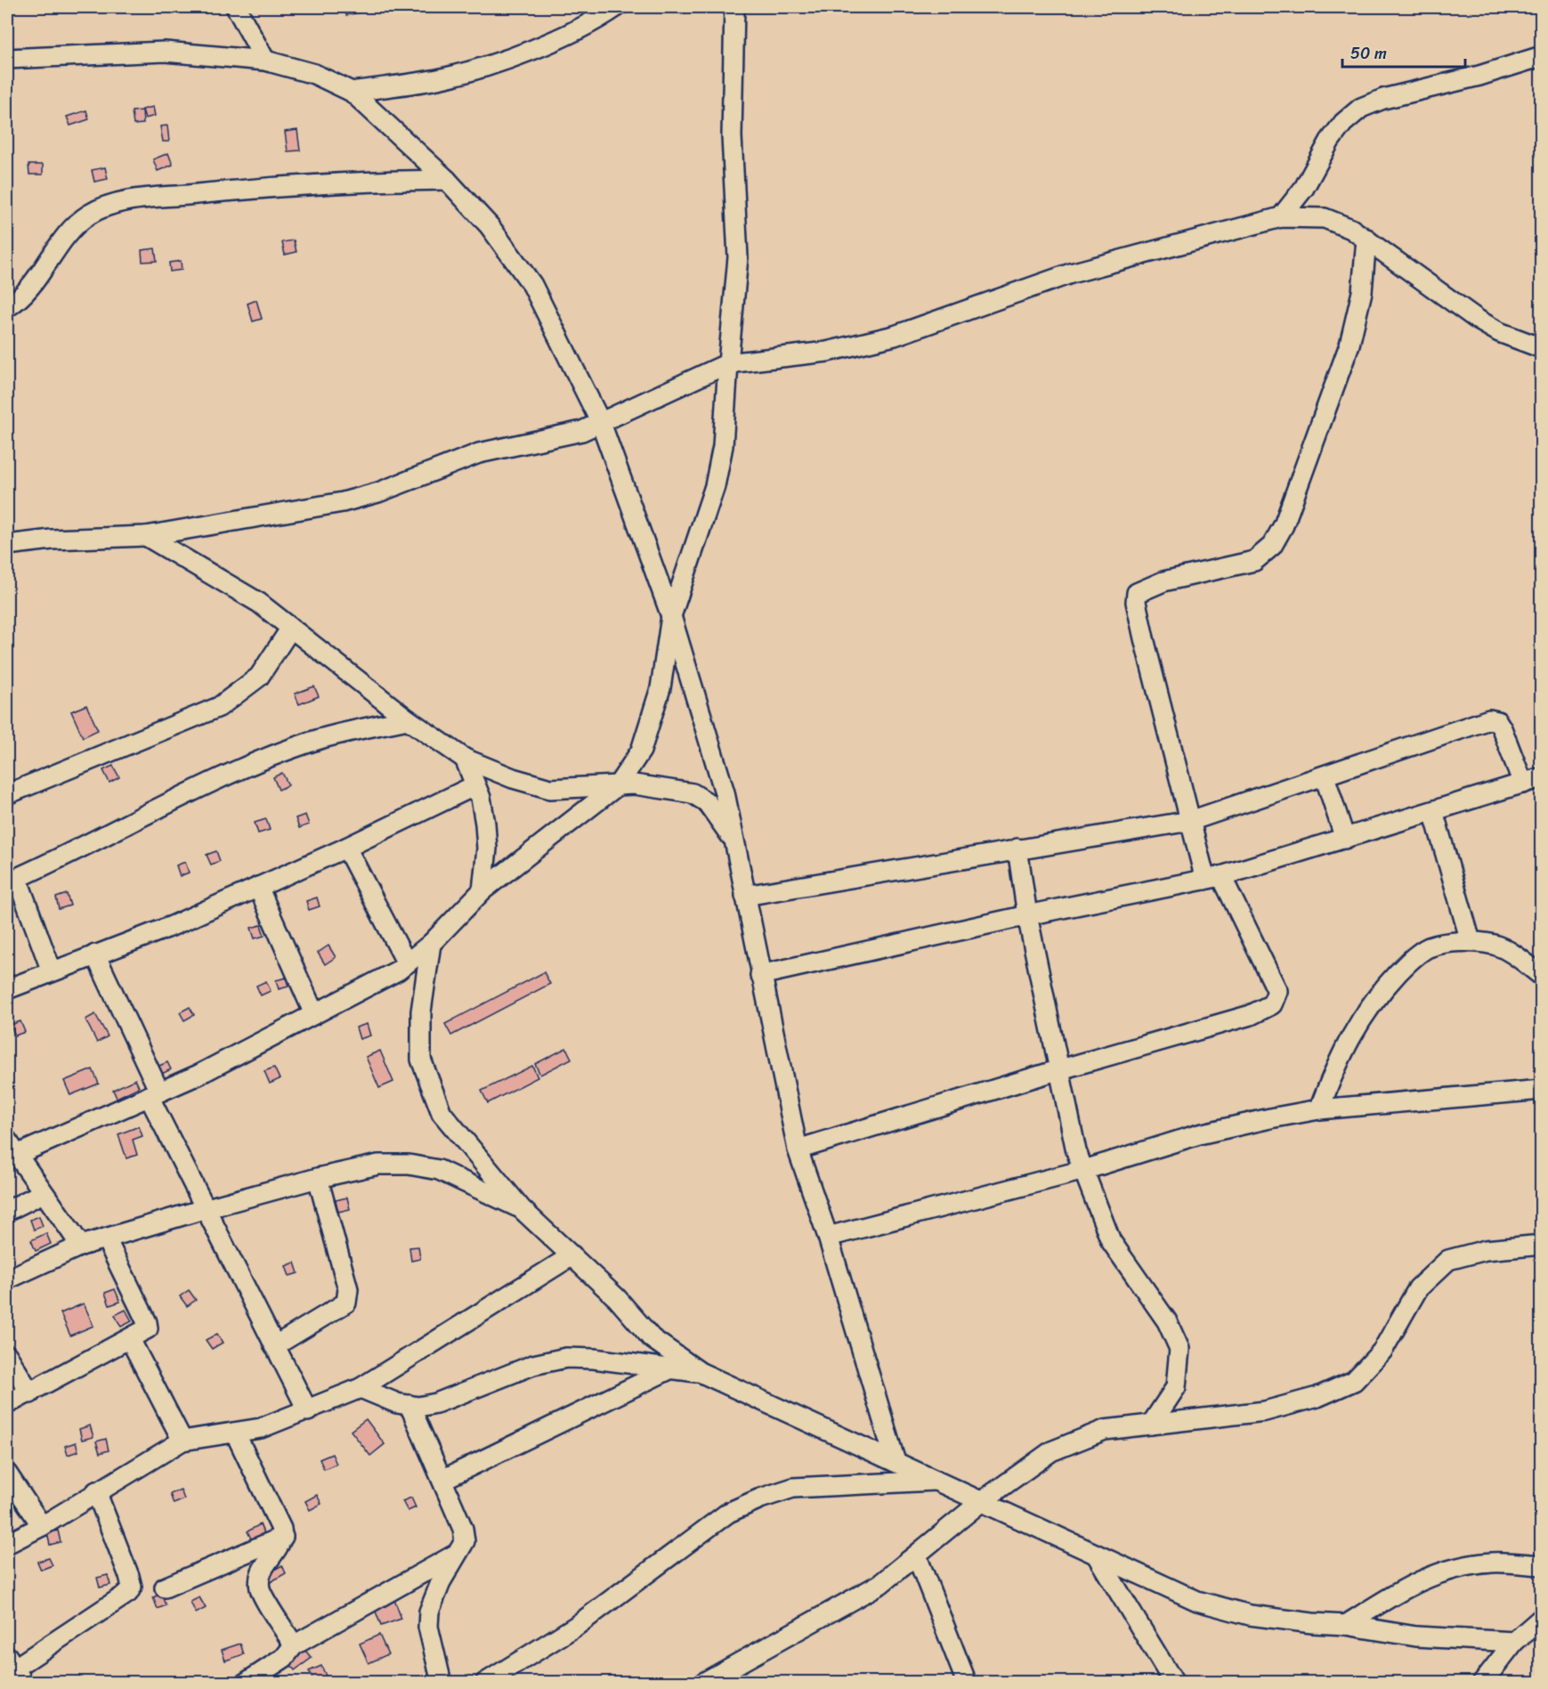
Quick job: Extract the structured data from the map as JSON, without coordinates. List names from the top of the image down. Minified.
{"scale_bar":"50 m"}
